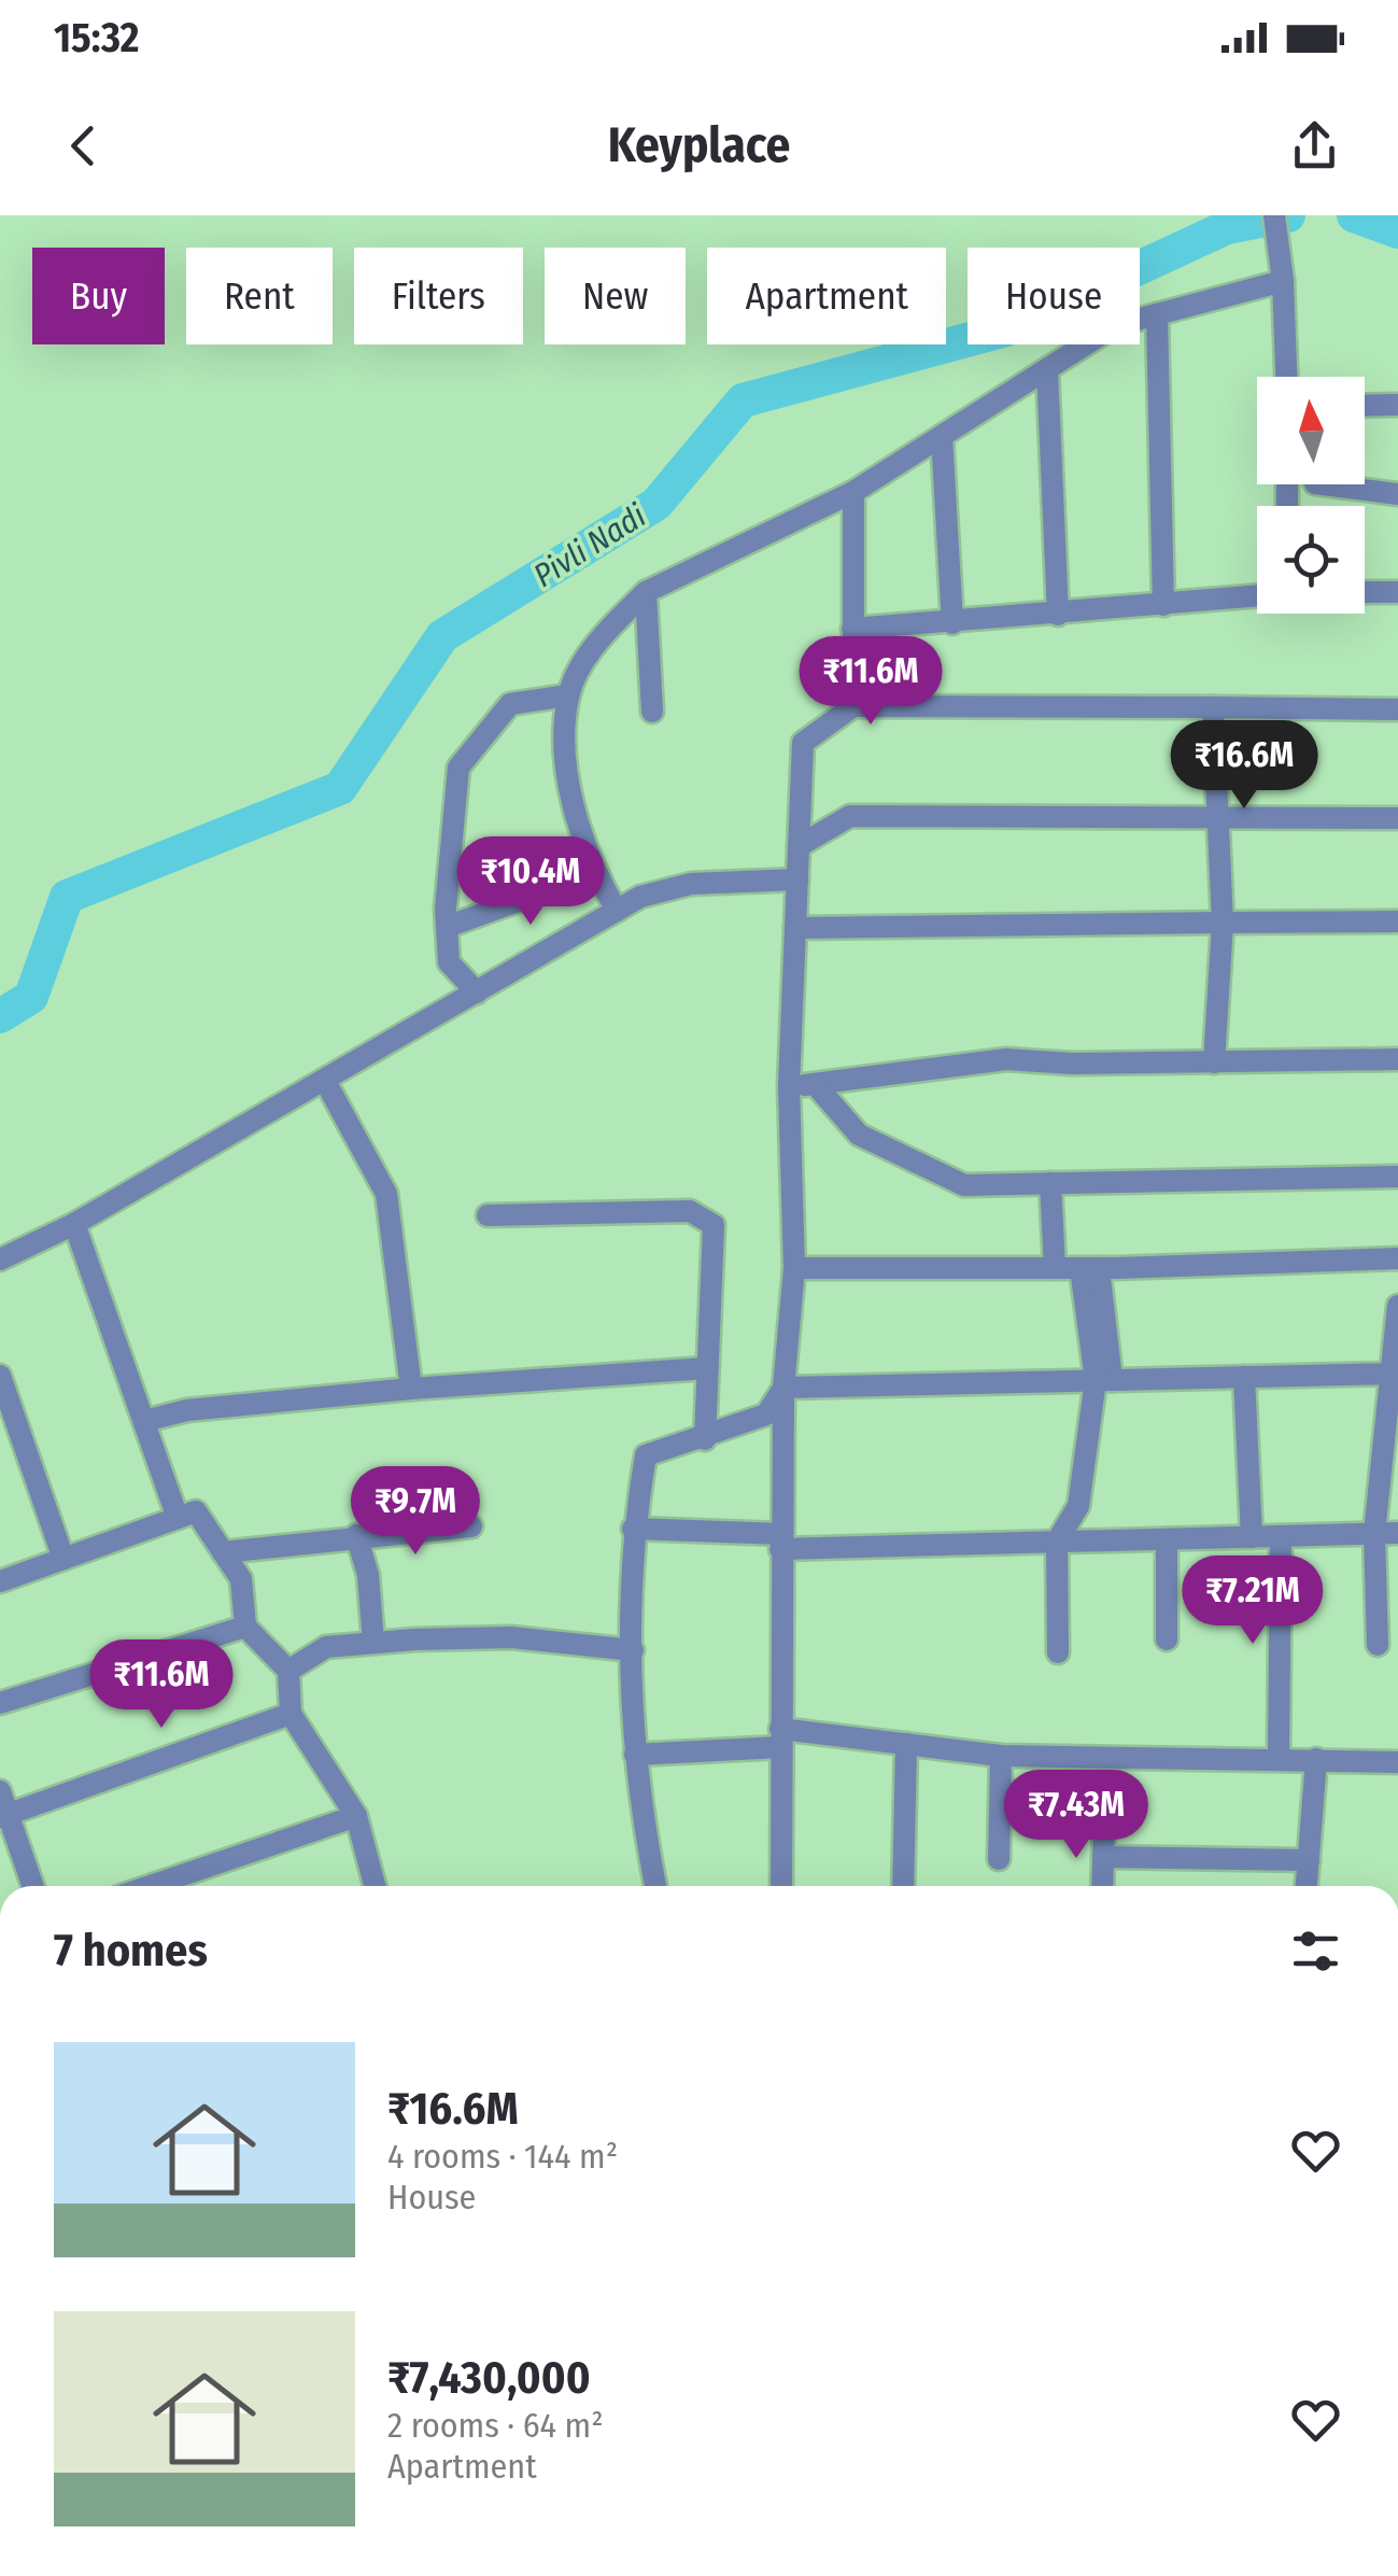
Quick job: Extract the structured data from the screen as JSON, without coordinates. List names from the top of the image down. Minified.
{"water":["Pivli Nadi"],"north":"top","page":{"status":"15:32","header":"Keyplace","chip":["Buy","Rent","Filters","New","Apartment","House"],"price":["₹11.6M","₹16.6M","₹10.4M","₹9.7M","₹7.21M","₹11.6M","₹7.43M"],"heading":"7 homes","list":[{"name":"₹16.6M","note":"4 rooms · 144 m² · House"},{"name":"₹7,430,000","note":"2 rooms · 64 m² · Apartment"}]}}
